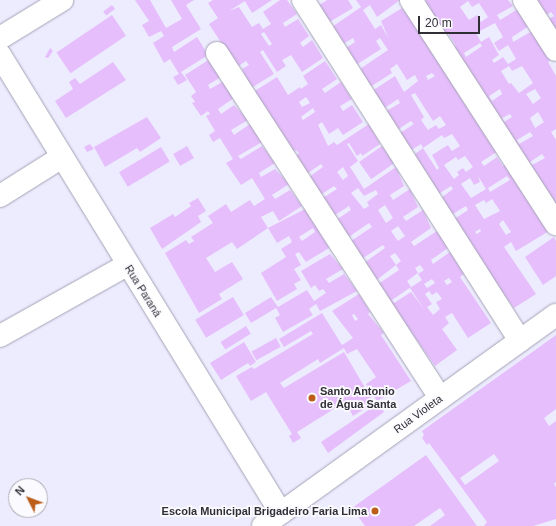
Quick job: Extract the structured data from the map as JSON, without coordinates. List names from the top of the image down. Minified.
{"streets":{"street":["Rua Paraná","Rua Violeta"]},"crossings":[["Rua Paraná","Rua Violeta"]],"places":["Santo Antonio de Água Santa","Escola Municipal Brigadeiro Faria Lima"],"scale_bar":"20 m","north":"top left"}
